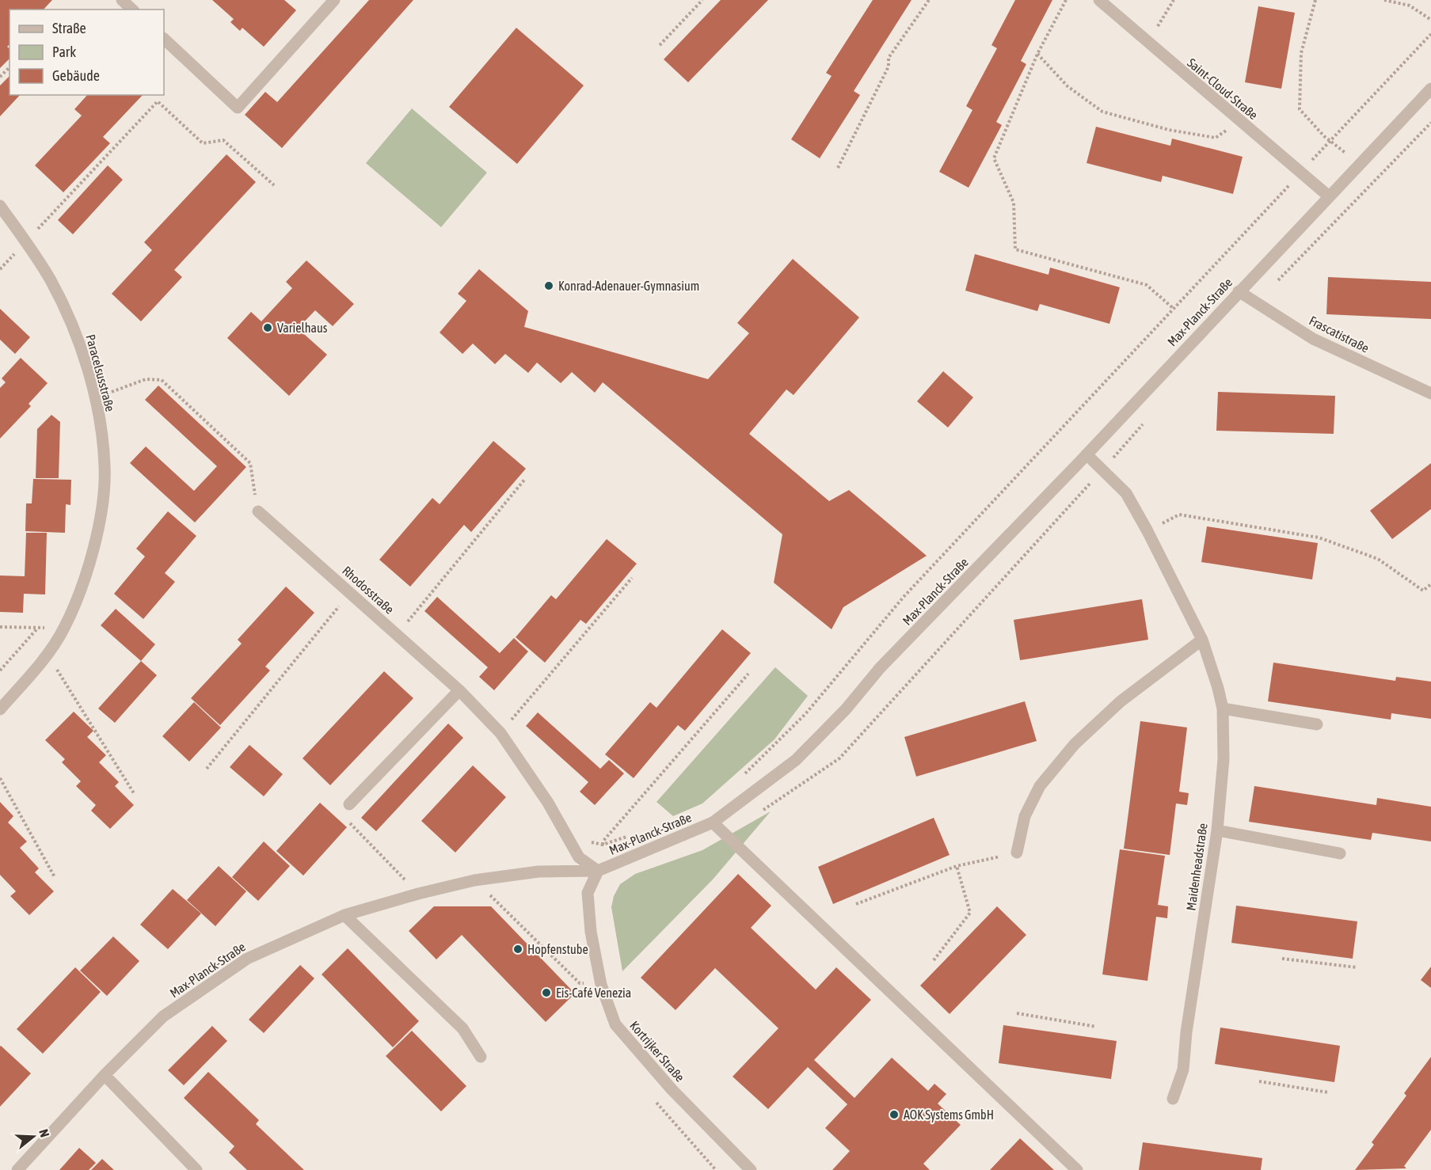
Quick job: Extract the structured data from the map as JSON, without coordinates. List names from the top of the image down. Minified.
{"streets":{"street":["Saint-Cloud-Straße","Max-Planck-Straße","Frascatistraße","Paracelsusstraße","Rhodosstraße","Maidenheadstraße","Kortrijker Straße"]},"crossings":[["Saint-Cloud-Straße","Max-Planck-Straße"],["Max-Planck-Straße","Frascatistraße"],["Max-Planck-Straße","Rhodosstraße"],["Max-Planck-Straße","Maidenheadstraße"],["Max-Planck-Straße","Kortrijker Straße"],["Rhodosstraße","Kortrijker Straße"]],"places":["Konrad-Adenauer-Gymnasium","Varielhaus","Hopfenstube","Eis-Café Venezia","AOK Systems GmbH"],"legend":["Straße","Park","Gebäude"],"north":"right"}
